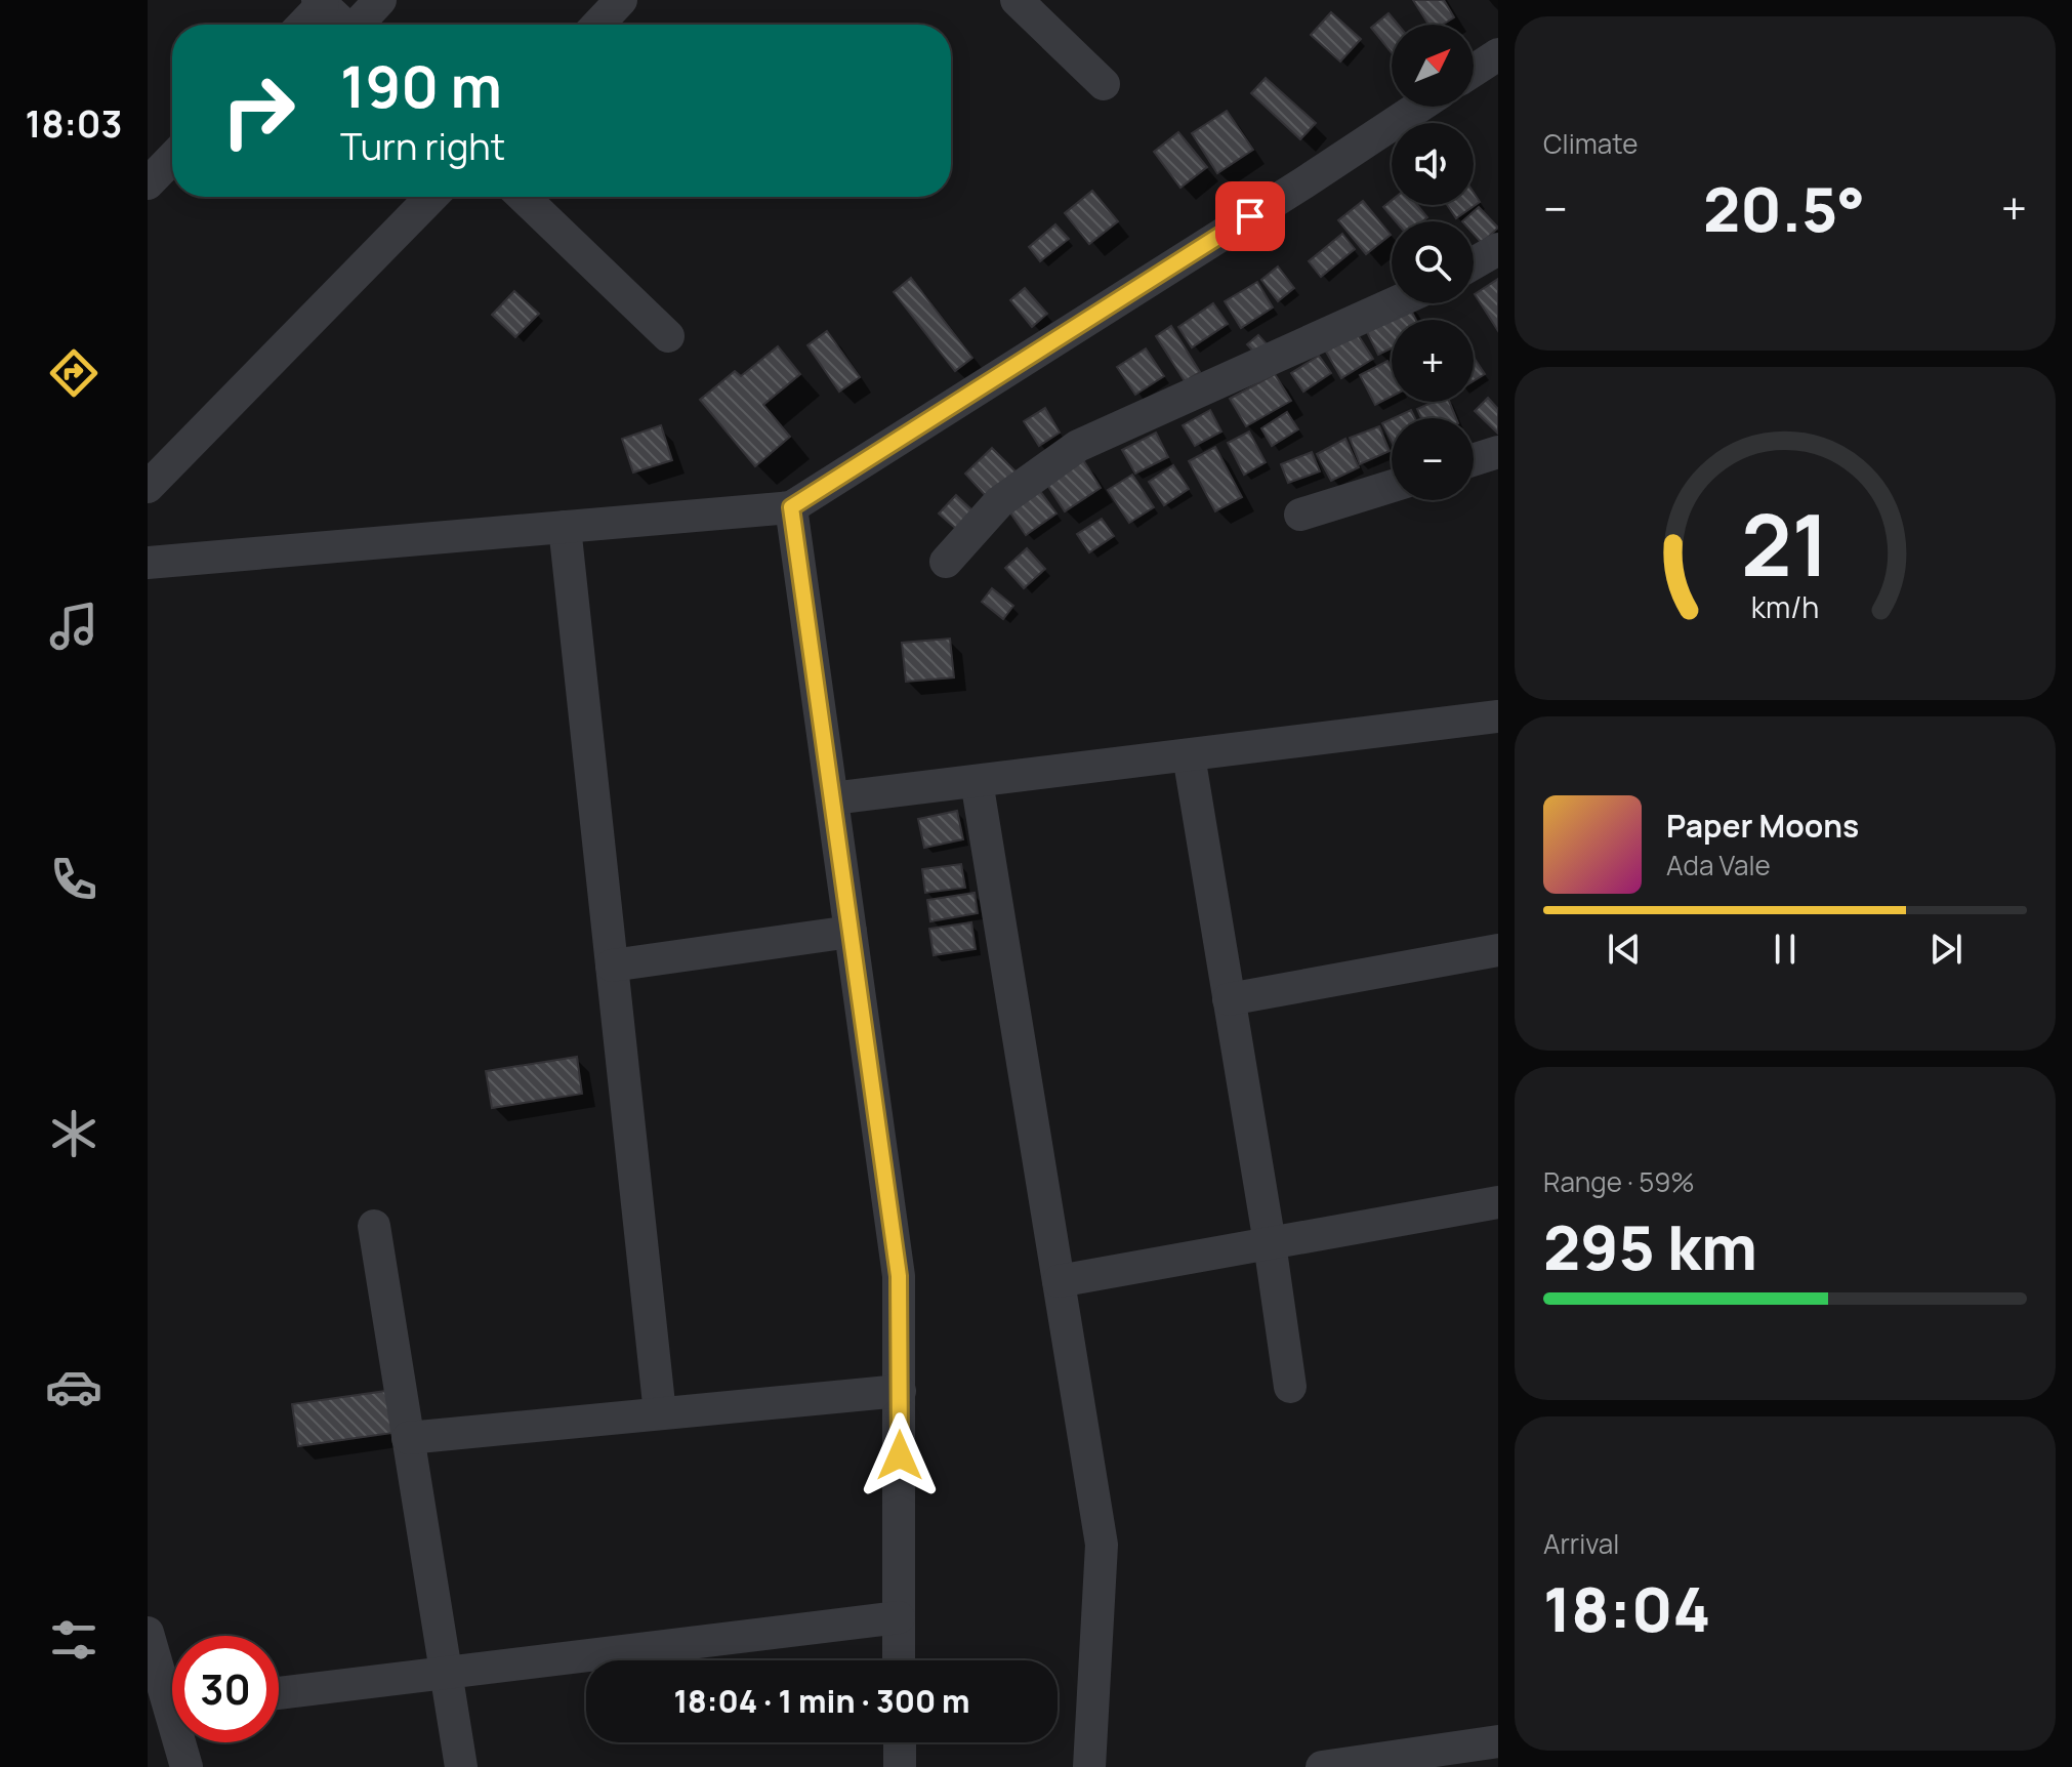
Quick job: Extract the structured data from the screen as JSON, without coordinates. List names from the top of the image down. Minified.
{"north":"top right","page":{"tabs":"18:03","tile":["Climate",["Range · 59%","295 km"],["Arrival","18:04"]],"map_buttons":["+","−"],"turn":["190 m","Turn right"],"heat":["−","20.5°","+"],"song":["Paper Moons","Ada Vale"],"limit":"30","trip":"18:04 · 1 min · 300 m","gauge":["21","km/h"]}}
